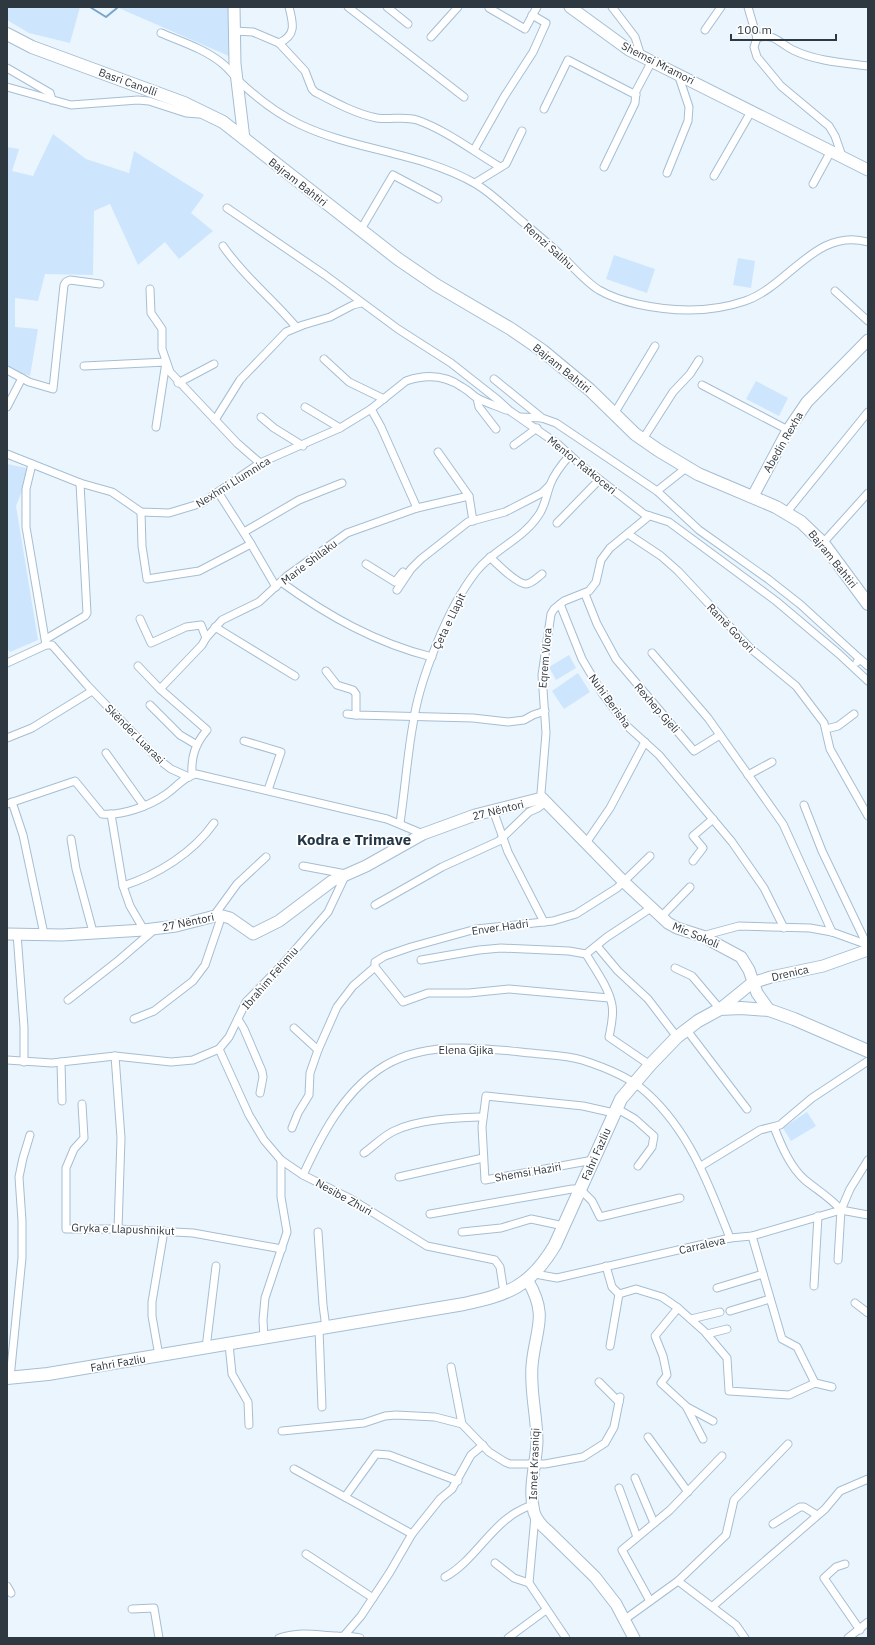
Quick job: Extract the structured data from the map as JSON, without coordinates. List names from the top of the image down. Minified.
{"streets":{"main road":["Basri Canolli","Bajram Bahtiri","Fahri Fazliu"],"street":["Shemsi Mramori","Remzi Salihu","Abedin Rexha","Mentor Ratkoceri","Nexhmi Llumnica","Marie Shllaku","Çeta e Llapit","Ramë Govori","Eqrem Vlora","Nuhi Berisha","Rexhep Gjeli","Skënder Luarasi","27 Nëntori","Enver Hadri","Mic Sokoli","Drenica","Ibrahim Fehmiu","Elena Gjika","Shemsi Haziri","Nesibe Zhuri","Gryka e Llapushnikut","Carraleva","Ismet Krasniqi"]},"crossings":[["Basri Canolli","Bajram Bahtiri"],["Bajram Bahtiri","Abedin Rexha"],["Mentor Ratkoceri","Nexhmi Llumnica"],["Mentor Ratkoceri","Çeta e Llapit"],["Çeta e Llapit","Skënder Luarasi"],["Eqrem Vlora","Nuhi Berisha"],["Eqrem Vlora","27 Nëntori"],["Eqrem Vlora","Mic Sokoli"],["Skënder Luarasi","27 Nëntori"],["27 Nëntori","Mic Sokoli"],["27 Nëntori","Ibrahim Fehmiu"],["Enver Hadri","Mic Sokoli"],["Mic Sokoli","Drenica"],["Mic Sokoli","Fahri Fazliu"],["Drenica","Fahri Fazliu"],["Ibrahim Fehmiu","Nesibe Zhuri"],["Elena Gjika","Fahri Fazliu"],["Elena Gjika","Nesibe Zhuri"],["Elena Gjika","Carraleva"],["Fahri Fazliu","Shemsi Haziri"],["Fahri Fazliu","Nesibe Zhuri"],["Fahri Fazliu","Carraleva"],["Fahri Fazliu","Ismet Krasniqi"],["Carraleva","Ismet Krasniqi"]],"districts":["Kodra e Trimave"],"scale_bar":"100 m"}
